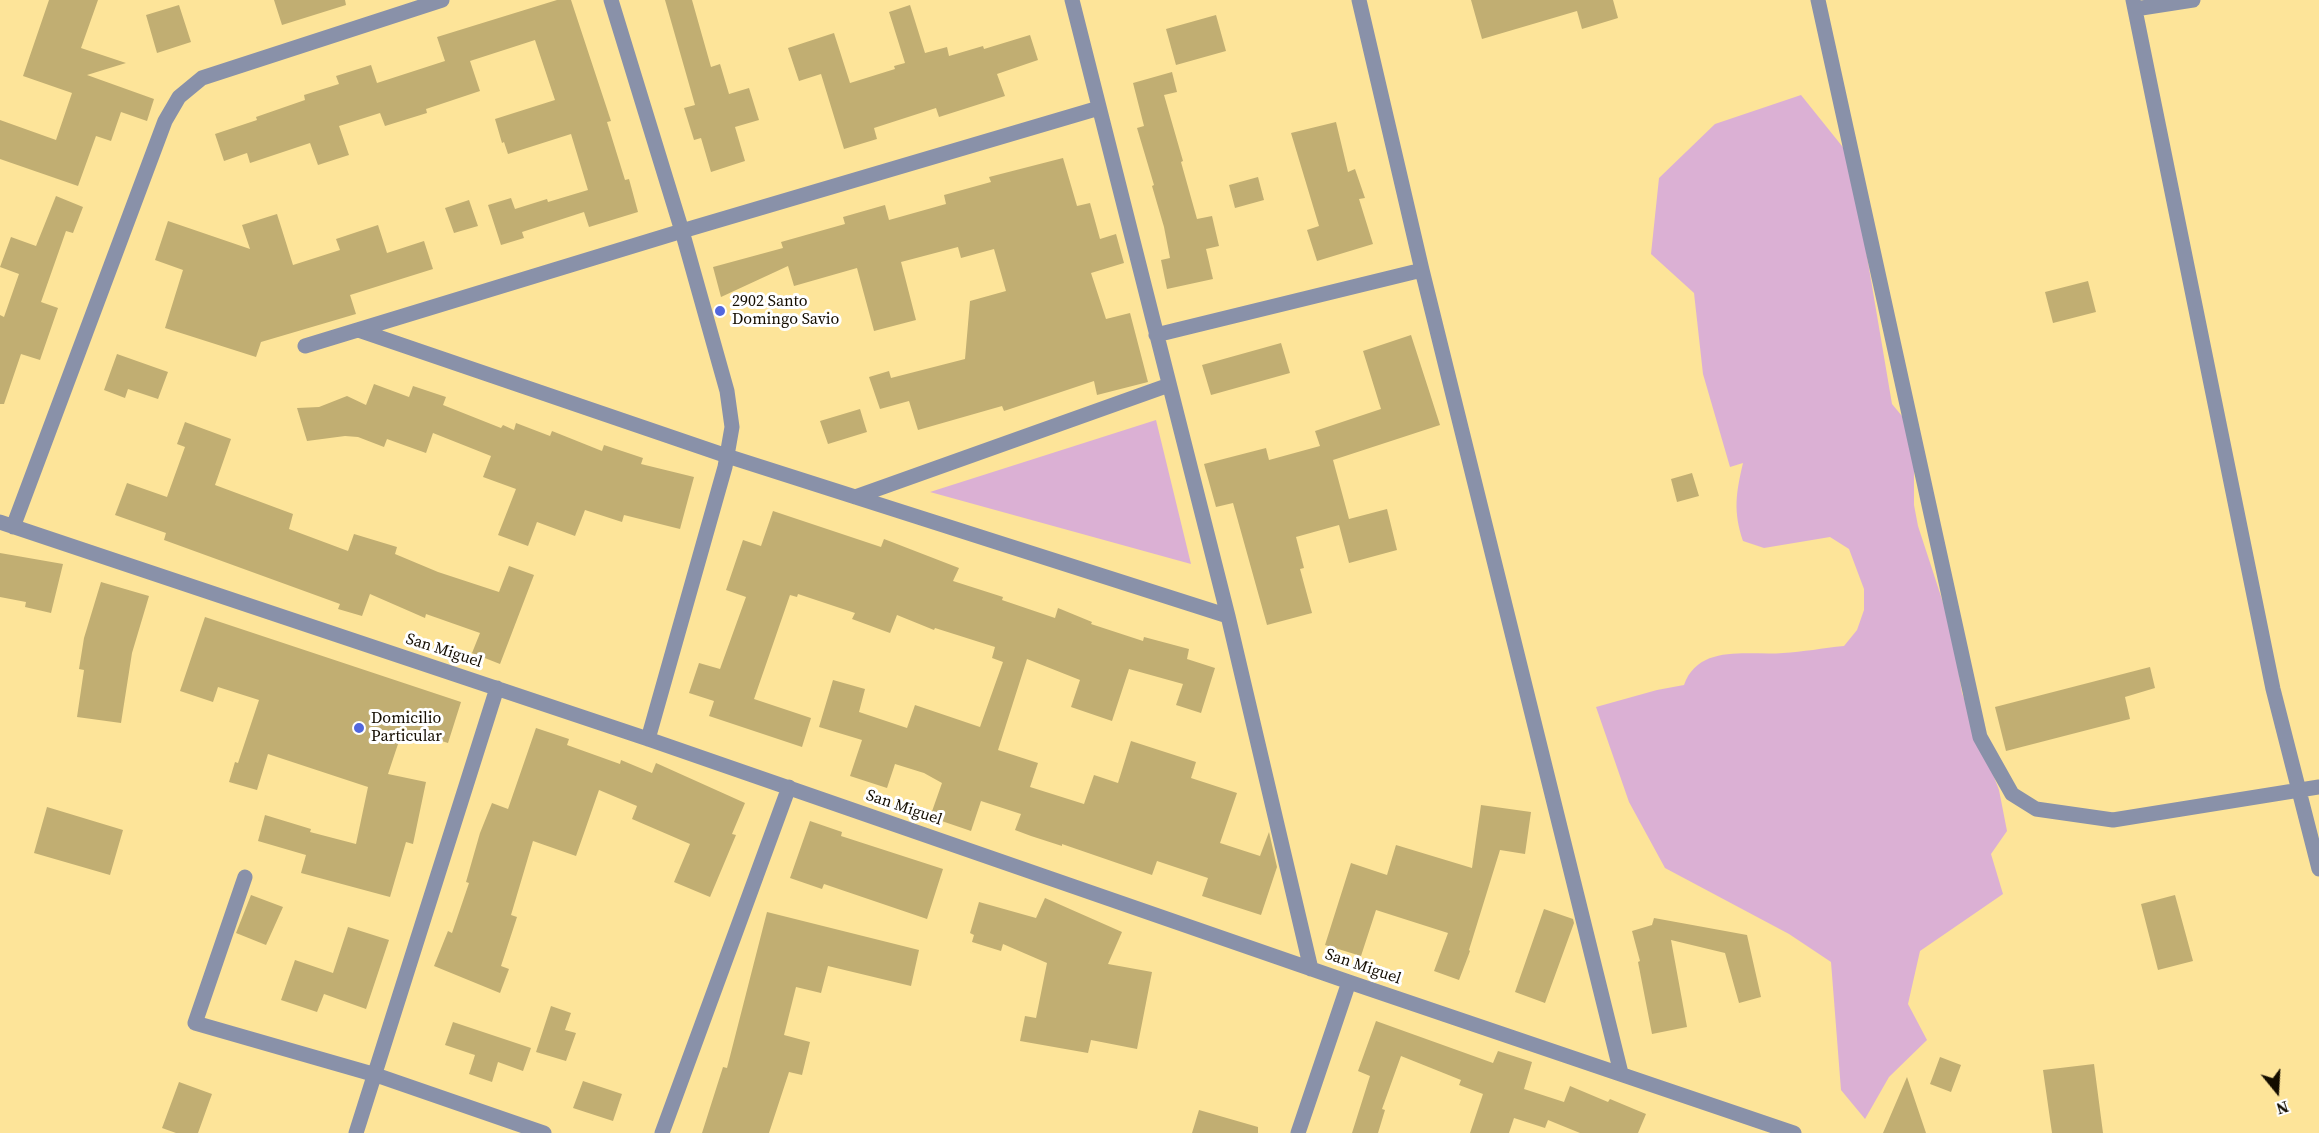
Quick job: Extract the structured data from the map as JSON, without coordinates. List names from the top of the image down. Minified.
{"streets":{"street":["San Miguel"]},"places":["2902 Santo Domingo Savio","Domicilio Particular"],"north":"bottom"}
